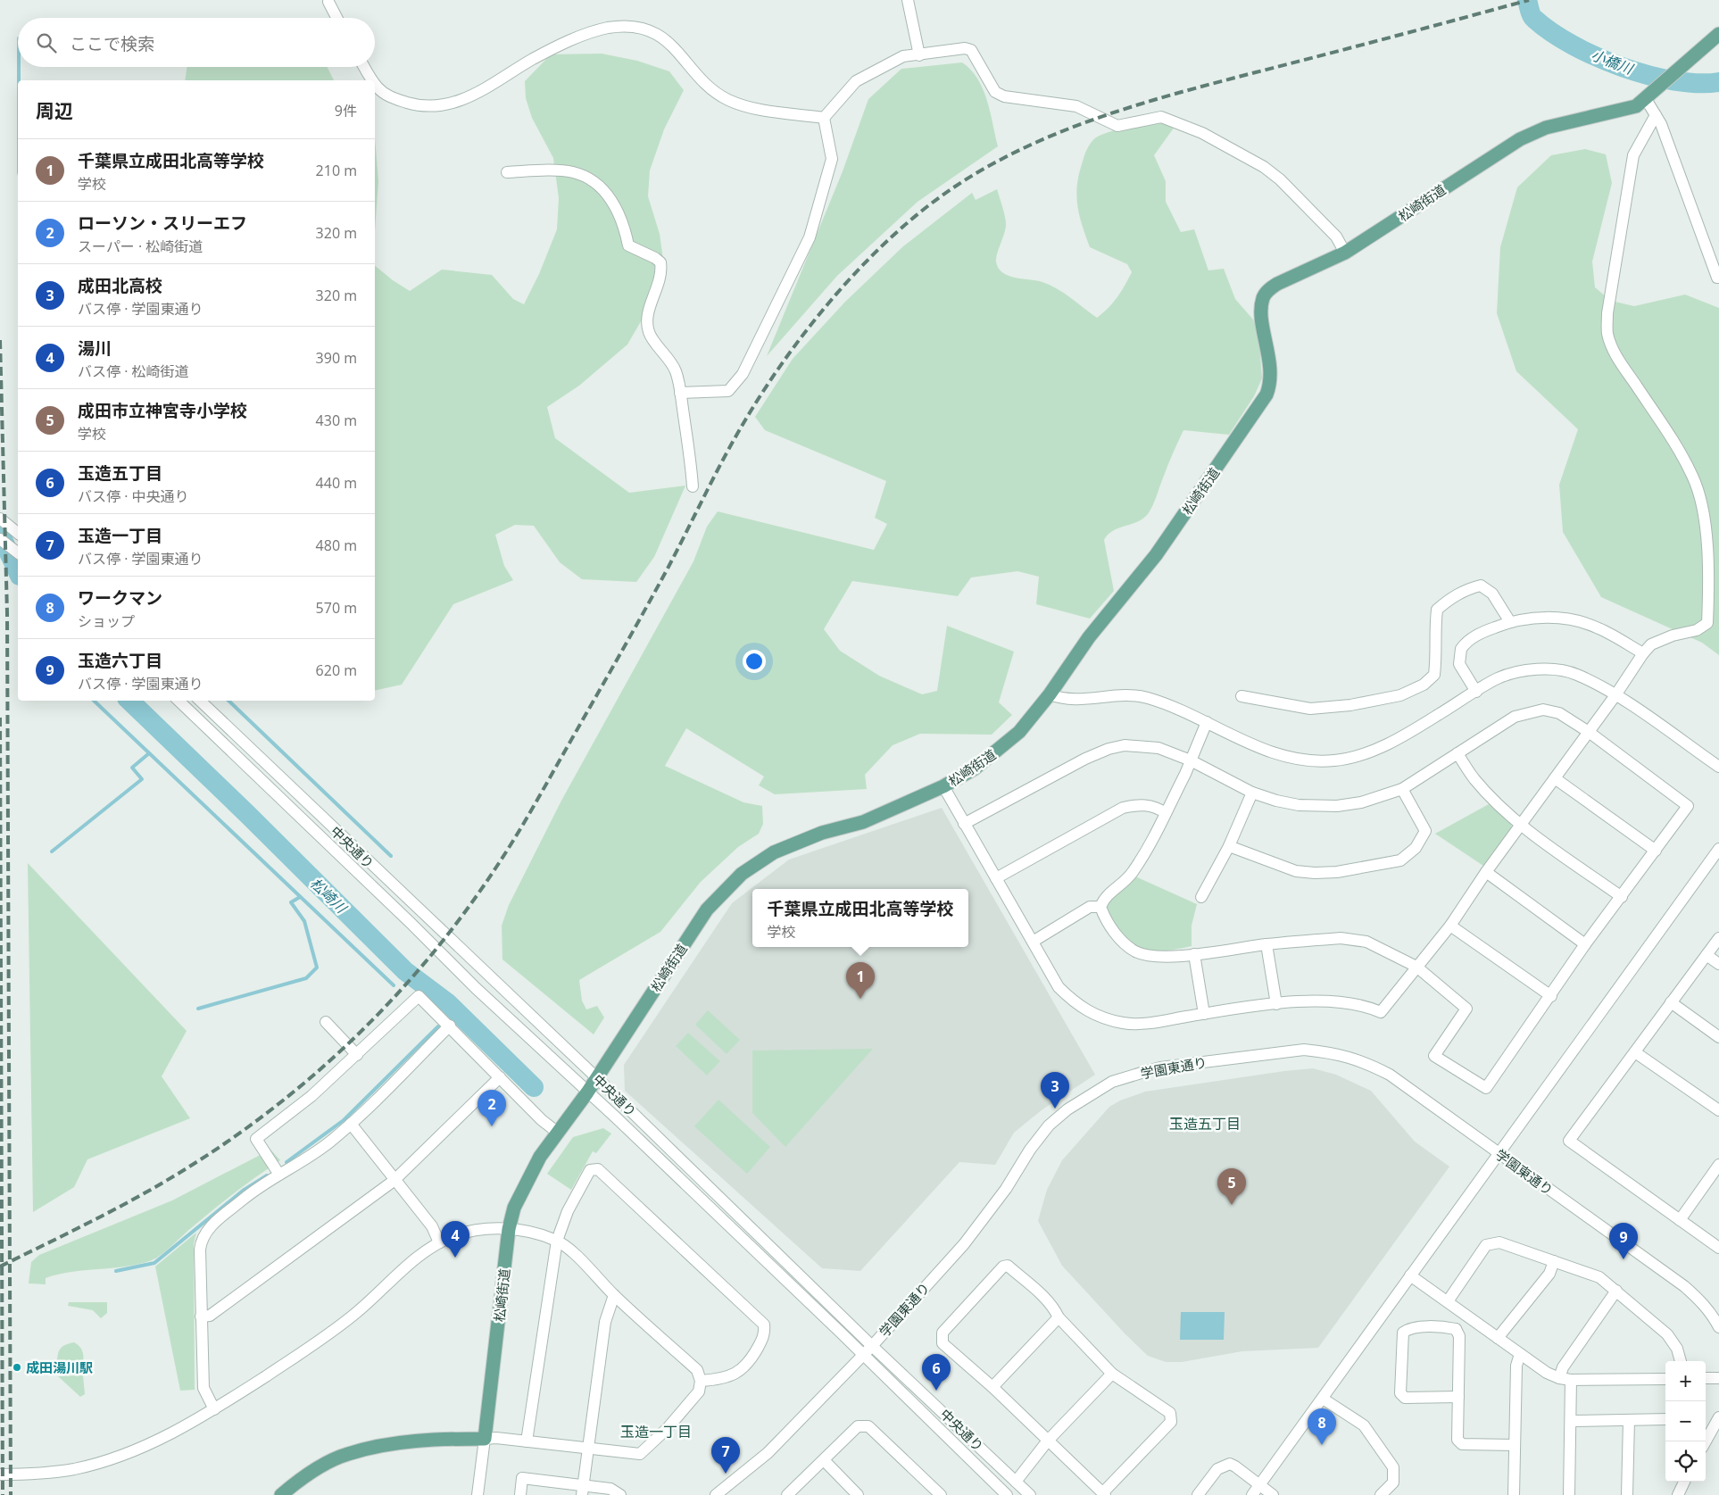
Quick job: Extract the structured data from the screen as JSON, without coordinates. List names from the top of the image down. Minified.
{"streets":{"main road":["松崎街道"],"street":["中央通り","学園東通り"]},"crossings":[["松崎街道","中央通り"],["中央通り","学園東通り"]],"districts":["玉造五丁目","玉造一丁目"],"water":["小橋川","松崎川"],"places":["成田湯川駅"],"page":{"search":"ここで検索","heading":["周辺","9件"],"list":[{"mark":"1","name":"千葉県立成田北高等学校","note":"学校","value":"210 m"},{"mark":"2","name":"ローソン・スリーエフ","note":"スーパー · 松崎街道","value":"320 m"},{"mark":"3","name":"成田北高校","note":"バス停 · 学園東通り","value":"320 m"},{"mark":"4","name":"湯川","note":"バス停 · 松崎街道","value":"390 m"},{"mark":"5","name":"成田市立神宮寺小学校","note":"学校","value":"430 m"},{"mark":"6","name":"玉造五丁目","note":"バス停 · 中央通り","value":"440 m"},{"mark":"7","name":"玉造一丁目","note":"バス停 · 学園東通り","value":"480 m"},{"mark":"8","name":"ワークマン","note":"ショップ","value":"570 m"},{"mark":"9","name":"玉造六丁目","note":"バス停 · 学園東通り","value":"620 m"}],"popup":["千葉県立成田北高等学校","学校"],"pins":["1","3","2","5","4","9","6","8","7"],"map_buttons":["+","−"]}}
